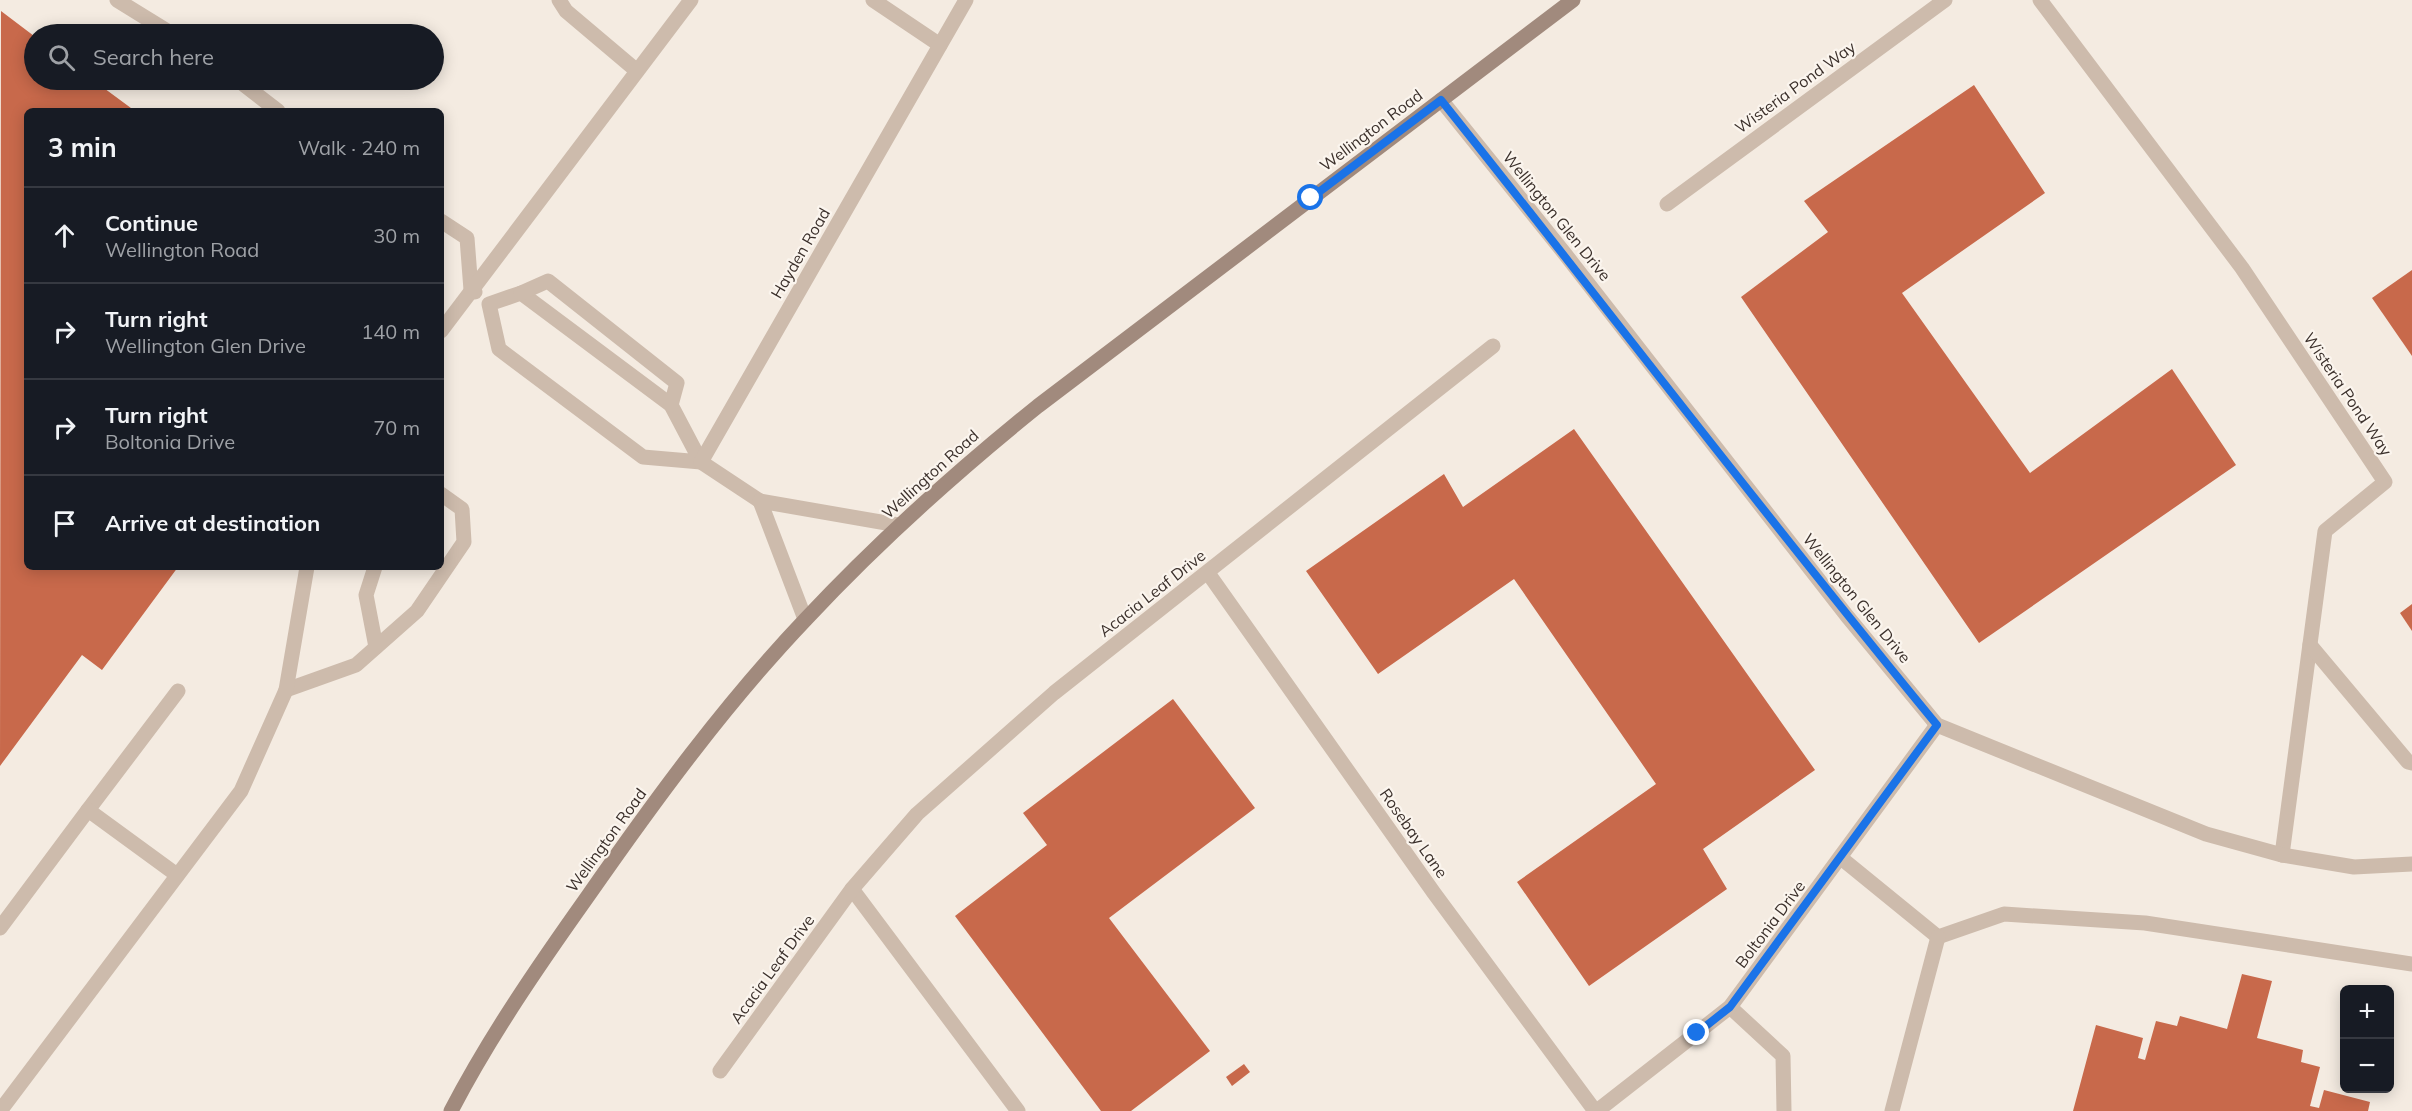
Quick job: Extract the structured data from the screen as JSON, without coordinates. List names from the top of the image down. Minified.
{"streets":{"main road":["Wellington Road"],"street":["Wisteria Pond Way","Wellington Glen Drive","Hayden Road","Acacia Leaf Drive","Rosebay Lane","Boltonia Drive"]},"crossings":[["Wisteria Pond Way","Wellington Glen Drive"],["Wellington Road","Wellington Glen Drive"],["Wellington Glen Drive","Boltonia Drive"],["Acacia Leaf Drive","Rosebay Lane"],["Rosebay Lane","Boltonia Drive"]],"page":{"search":"Search here","heading":["3 min","Walk · 240 m"],"list":[["Continue","Wellington Road","30 m"],["Turn right","Wellington Glen Drive","140 m"],["Turn right","Boltonia Drive","70 m"],"Arrive at destination"],"map_buttons":["+","−"]}}
